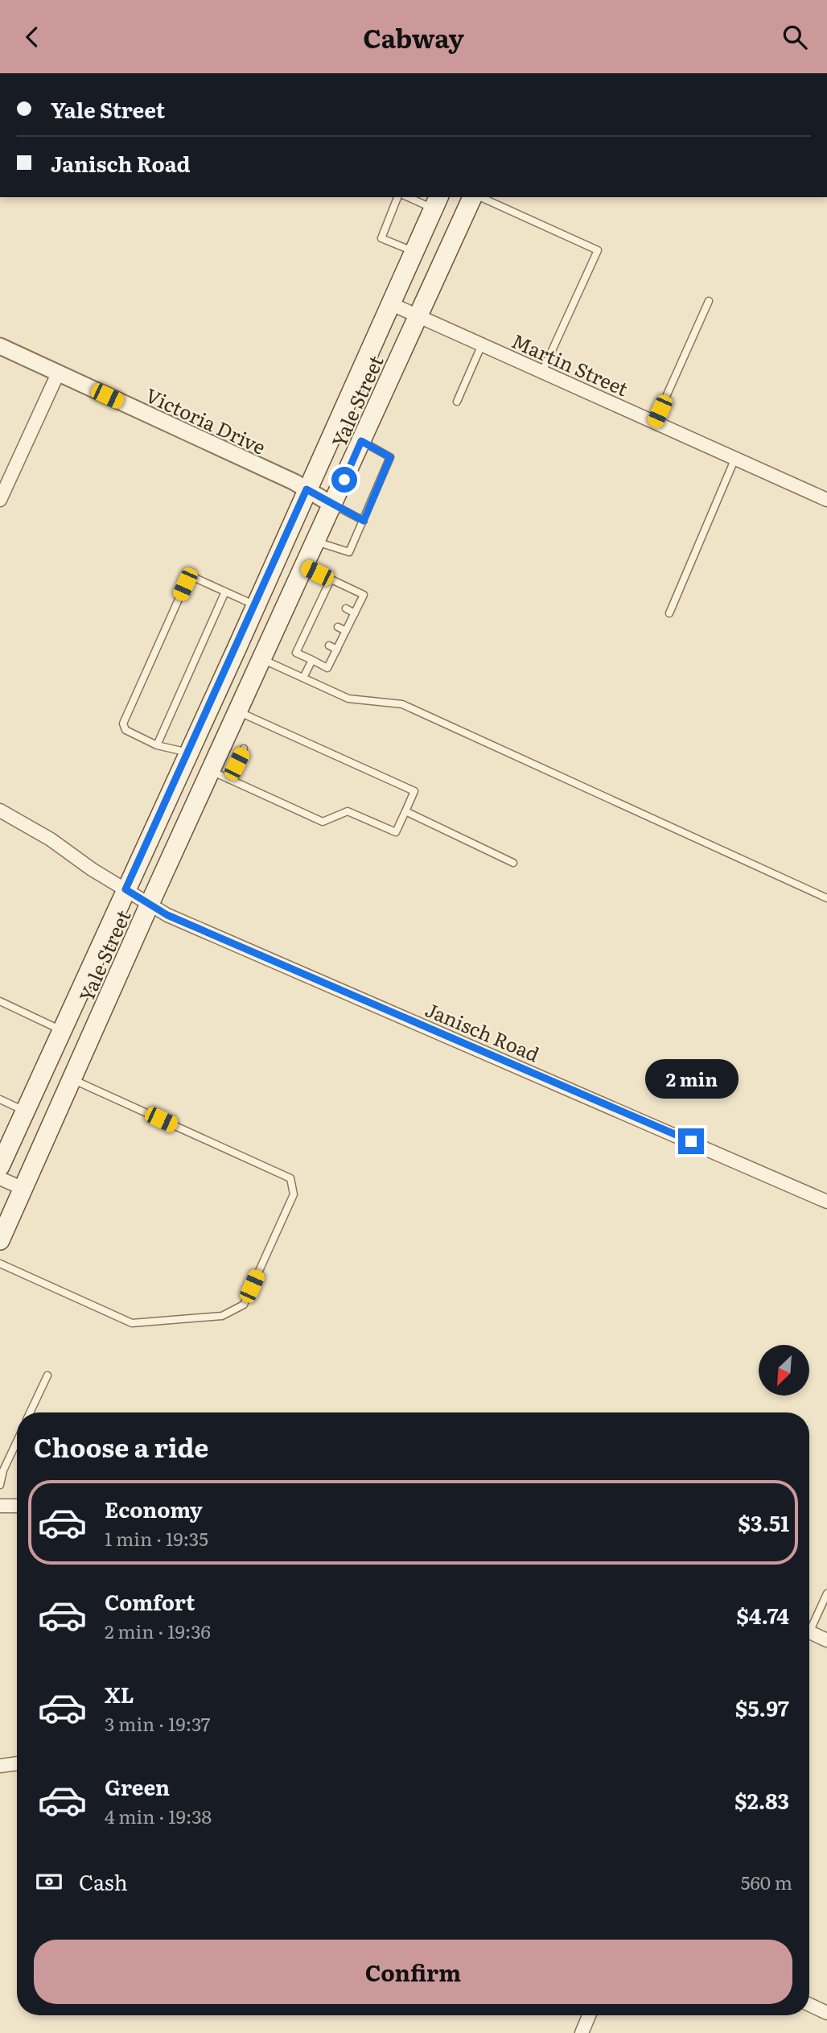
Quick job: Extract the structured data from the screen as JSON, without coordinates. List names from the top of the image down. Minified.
{"streets":{"main road":["Yale Street"],"street":["Martin Street","Victoria Drive","Janisch Road"]},"crossings":[["Martin Street","Yale Street"],["Yale Street","Victoria Drive"],["Yale Street","Janisch Road"]],"north":"bottom left","page":{"header":"Cabway","banner":["Yale Street","Janisch Road"],"bubble":"2 min","heading":"Choose a ride","list":[{"name":"Economy","note":"1 min · 19:35","value":"$3.51"},{"name":"Comfort","note":"2 min · 19:36","value":"$4.74"},{"name":"XL","note":"3 min · 19:37","value":"$5.97"},{"name":"Green","note":"4 min · 19:38","value":"$2.83"}],"pay":["Cash","560 m"],"buttons":"Confirm"}}
